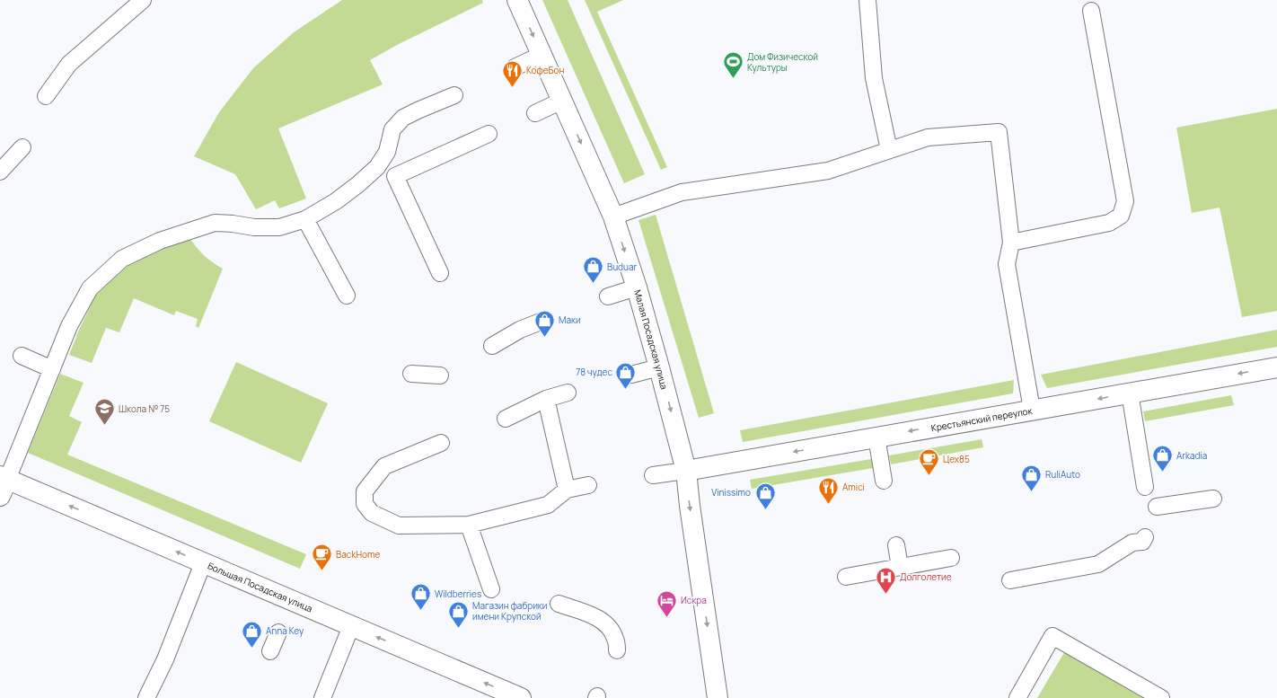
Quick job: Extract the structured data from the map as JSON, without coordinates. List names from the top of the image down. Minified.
{"streets":{"street":["Малая Посадская улица","Крестьянский переулок","Большая Посадская улица"]},"crossings":[["Малая Посадская улица","Крестьянский переулок"]],"one_way":["Малая Посадская улица","Крестьянский переулок","Большая Посадская улица"],"places":{"sports":["Дом Физической Культуры"],"restaurant":["КофеБон","Amici"],"shop":["Buduar","Маки","78 чудес","Arkadia","RuliAuto","Vinissimo","Wildberries","Магазин фабрики имени Крупской","Anna Key"],"school or university":["Школа № 75"],"cafe":["Цех85","BackHome"],"hospital":["Долголетие"],"hotel":["Искра"]}}
